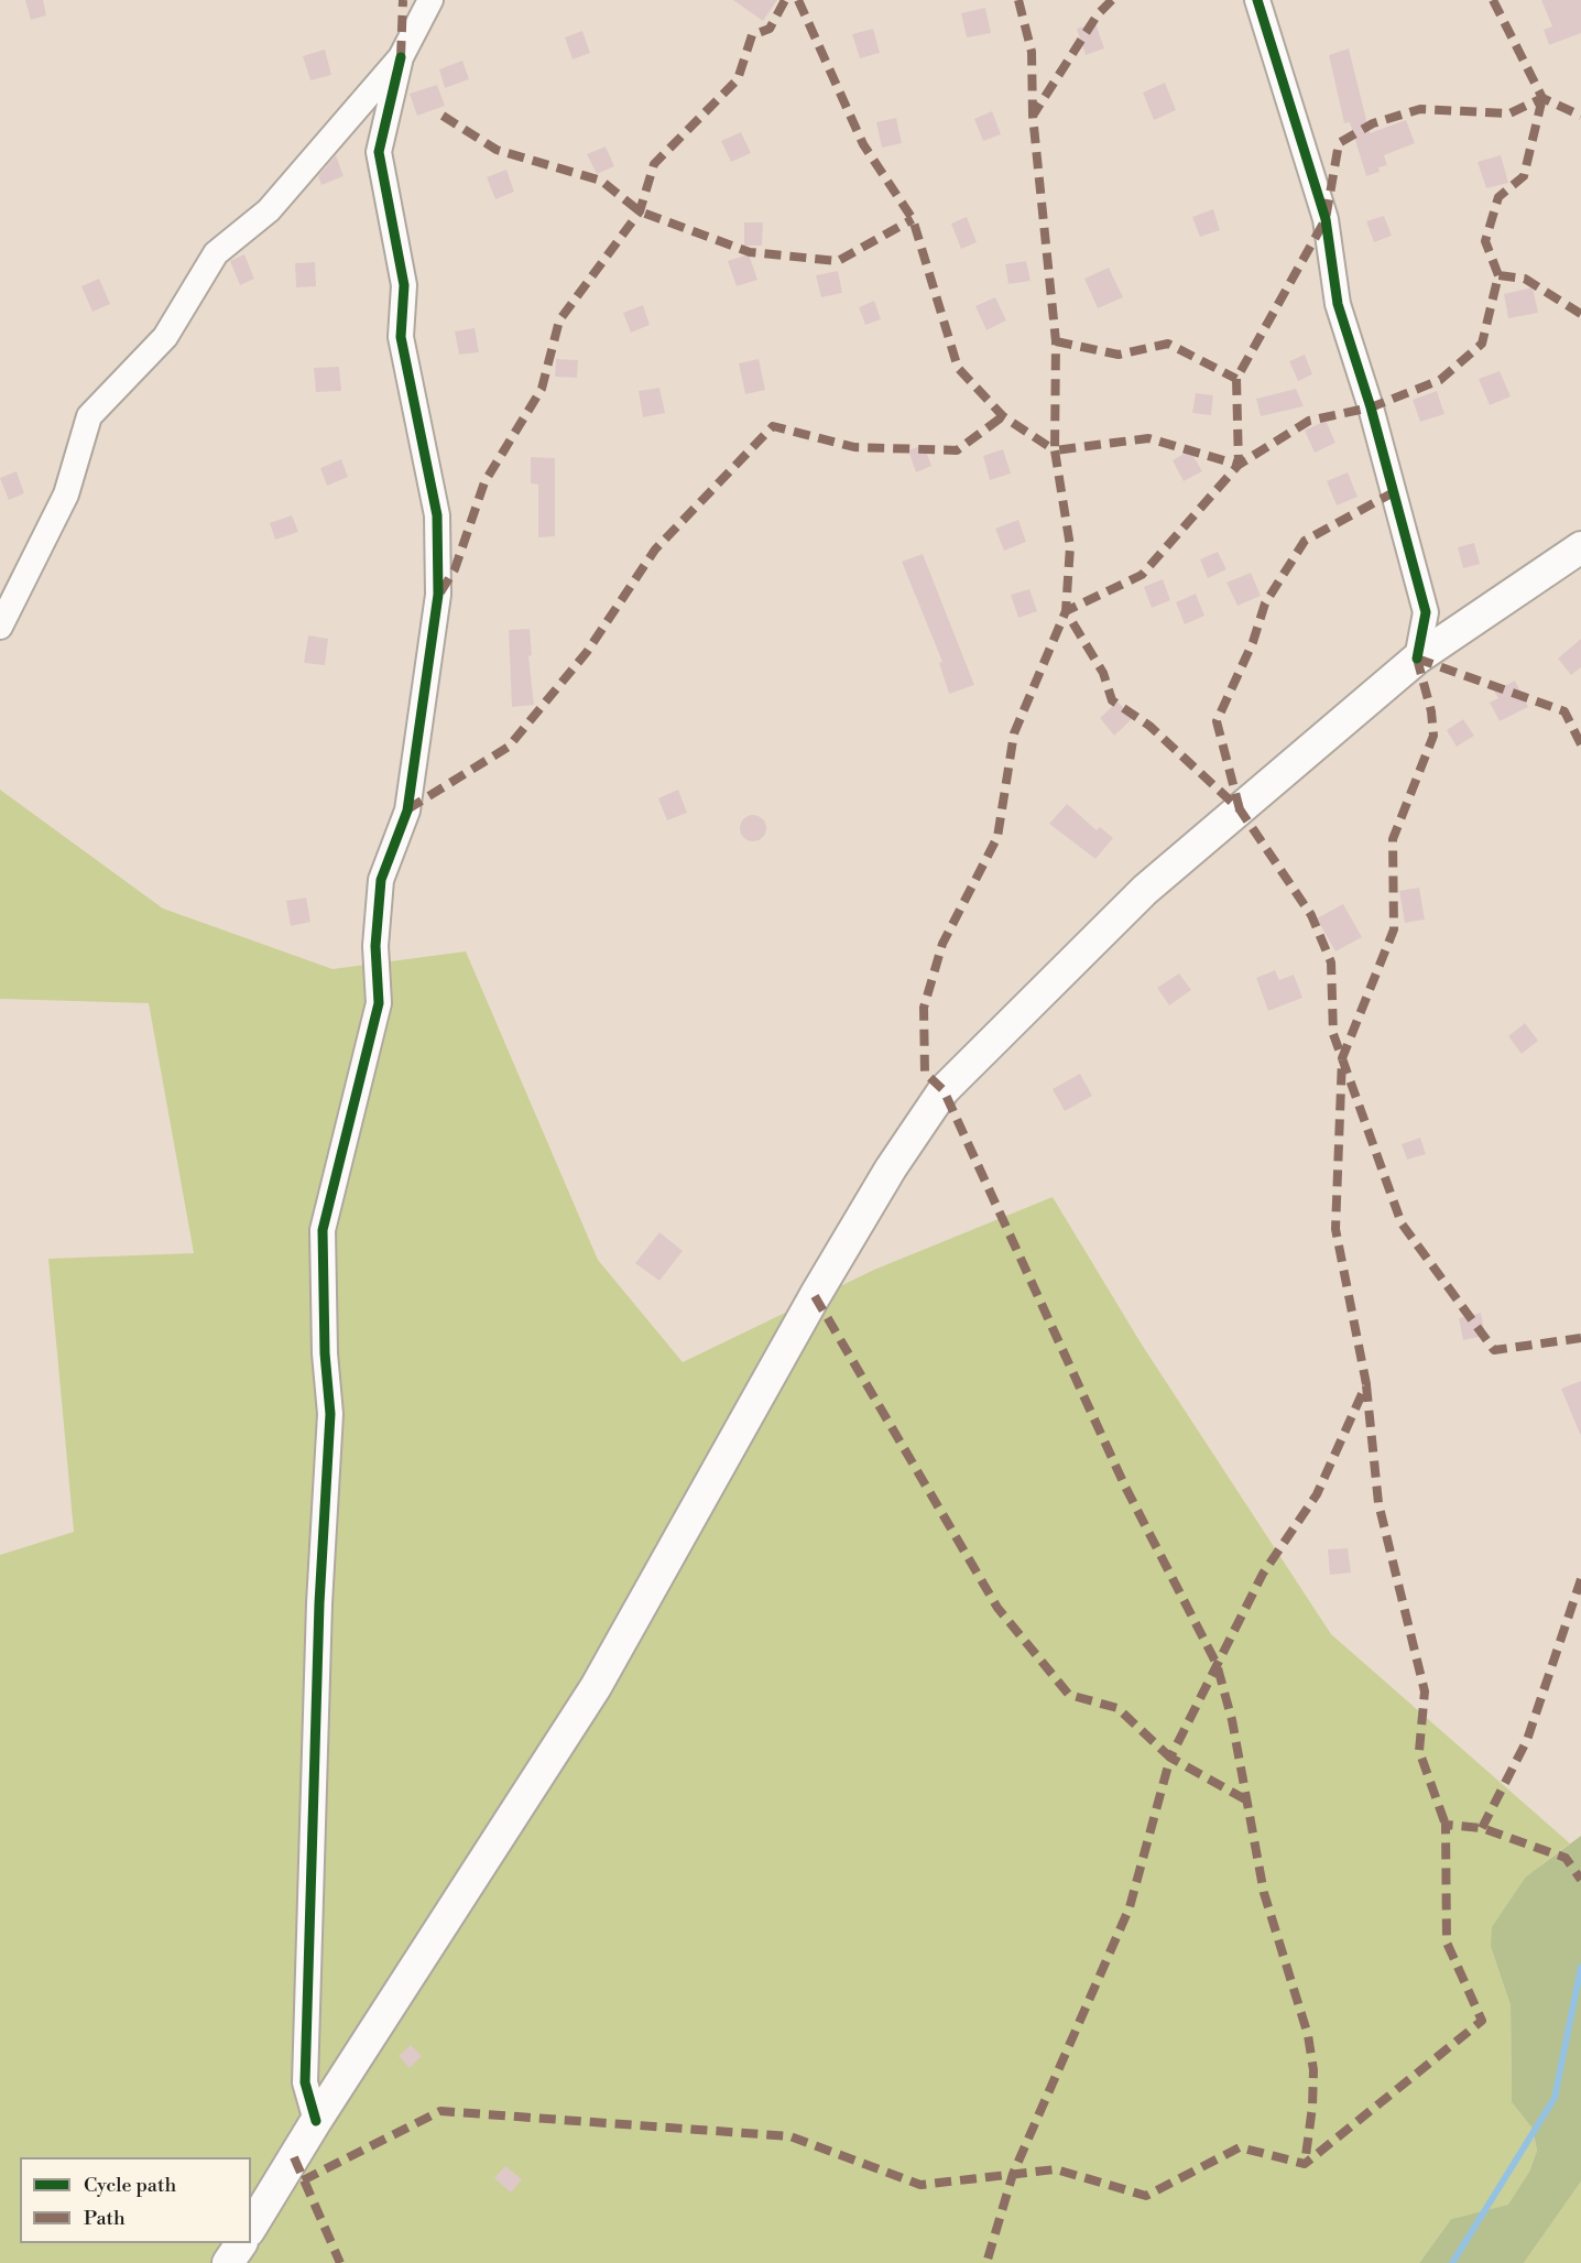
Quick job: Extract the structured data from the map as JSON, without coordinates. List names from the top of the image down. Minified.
{"legend":["Cycle path","Path"]}
